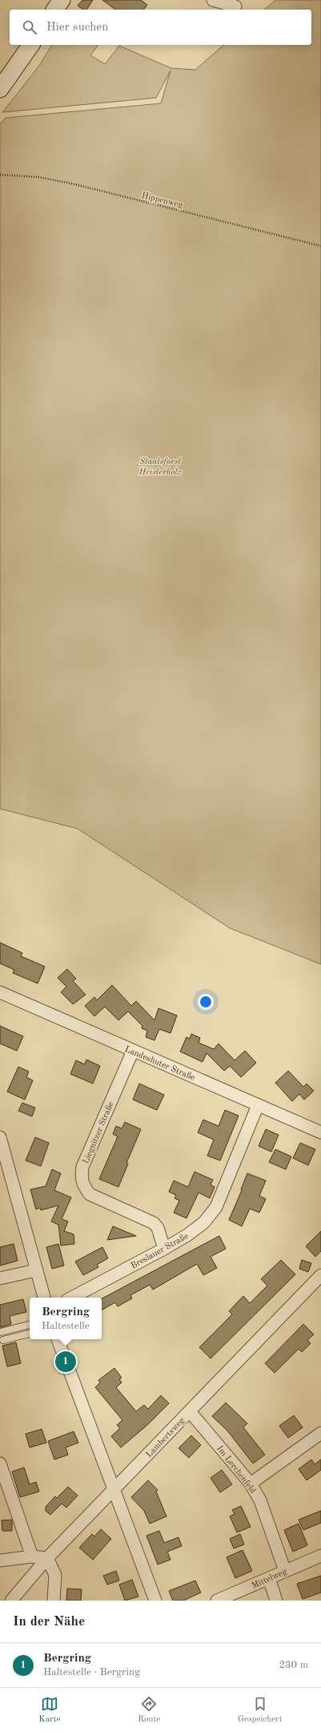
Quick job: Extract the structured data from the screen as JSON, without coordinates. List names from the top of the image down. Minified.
{"streets":{"street":["Landeshuter Straße","Liegnitzer Straße","Breslauer Straße","Lambertsweg","Im Lerchenfeld","Mittelweg"],"path":["Hippenweg"]},"crossings":[["Landeshuter Straße","Liegnitzer Straße"],["Landeshuter Straße","Breslauer Straße"],["Liegnitzer Straße","Breslauer Straße"],["Lambertsweg","Im Lerchenfeld"],["Im Lerchenfeld","Mittelweg"]],"parks":["Staatsforst Heisterholz"],"page":{"search":"Hier suchen","popup":["Bergring","Haltestelle"],"pins":"1","heading":"In der Nähe","list":[{"mark":"1","name":"Bergring","note":"Haltestelle · Bergring","value":"230 m"}],"nav":["Karte","Route","Gespeichert"]}}
